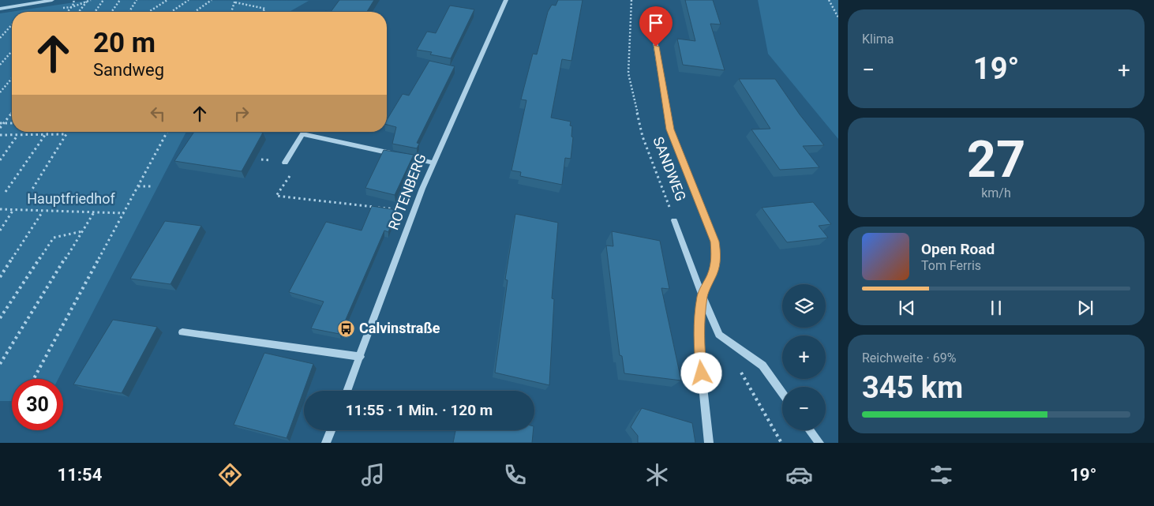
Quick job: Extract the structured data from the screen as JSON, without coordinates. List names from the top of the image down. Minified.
{"streets":{"street":["SANDWEG","ROTENBERG"]},"parks":["Hauptfriedhof"],"places":{"bus stop":["Calvinstraße"]},"page":{"tile":["Klima",["27","km/h"],["Reichweite · 69%","345 km"]],"turn":["20 m","Sandweg"],"heat":["−","19°","+"],"song":["Open Road","Tom Ferris"],"map_buttons":["+","−"],"limit":"30","trip":"11:55 · 1 Min. · 120 m","tabs":["11:54","19°"]}}
